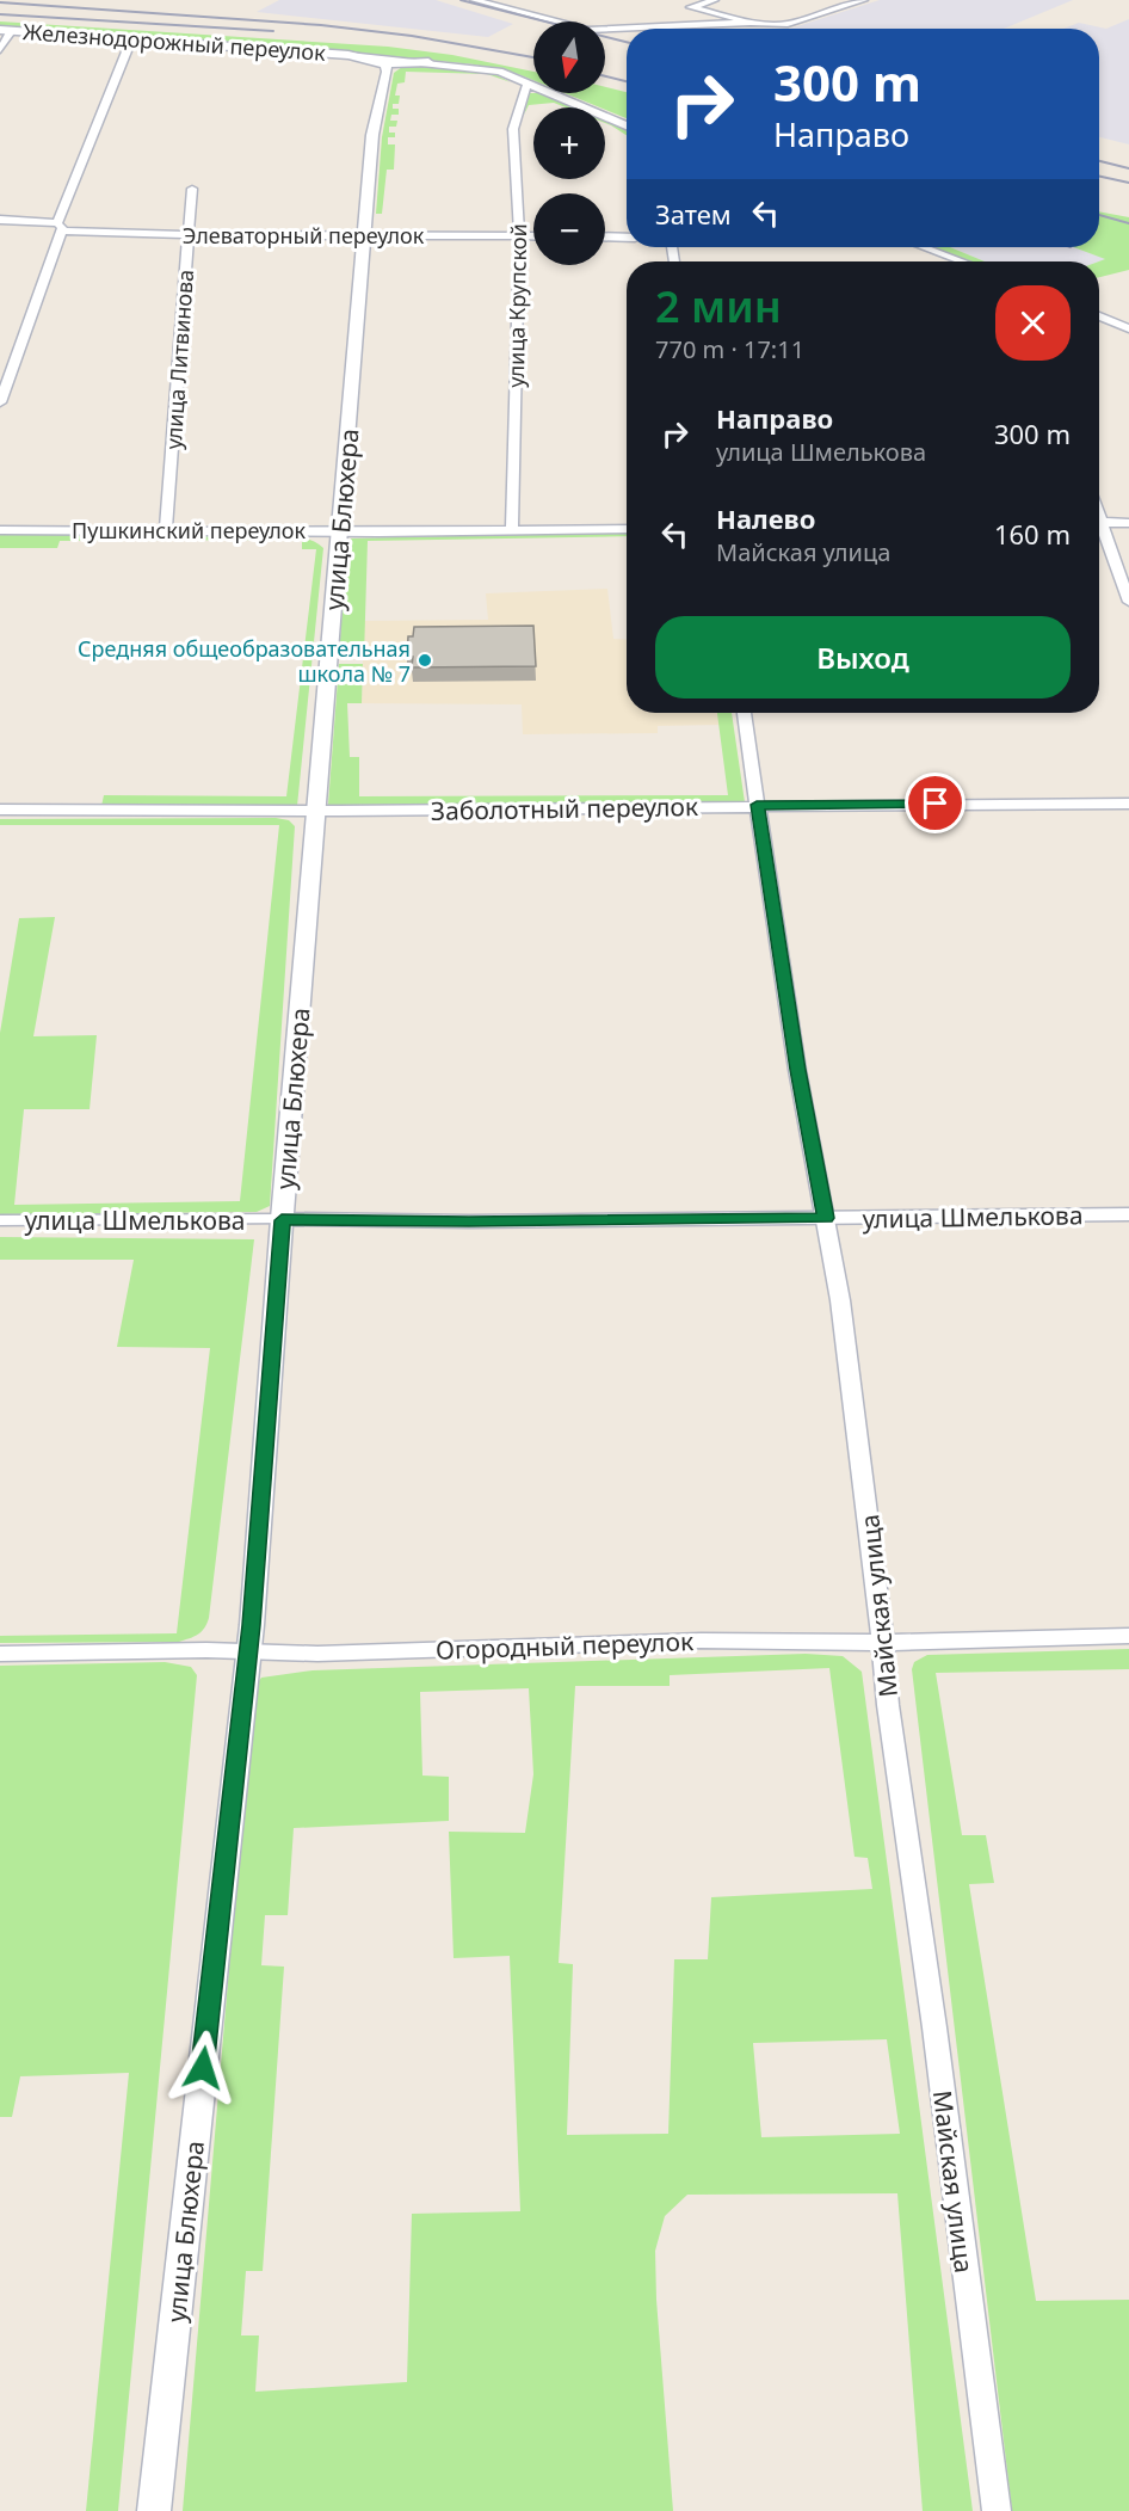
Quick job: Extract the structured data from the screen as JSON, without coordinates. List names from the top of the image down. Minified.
{"streets":{"street":["Железнодорожный переулок","Элеваторный переулок","улица Крупской","улица Литвинова","улица Блюхера","Пушкинский переулок","Заболотный переулок","улица Шмелькова","Майская улица","Огородный переулок"]},"crossings":[["Элеваторный переулок","улица Крупской"],["Элеваторный переулок","улица Литвинова"],["Элеваторный переулок","улица Блюхера"],["улица Крупской","Пушкинский переулок"],["улица Литвинова","Пушкинский переулок"],["улица Блюхера","Пушкинский переулок"],["улица Блюхера","Заболотный переулок"],["улица Блюхера","улица Шмелькова"],["улица Блюхера","Огородный переулок"],["Заболотный переулок","Майская улица"],["улица Шмелькова","Майская улица"],["Майская улица","Огородный переулок"]],"places":["Средняя общеобразовательная школа № 7"],"north":"bottom","page":{"map_buttons":["+","−"],"turn":["300 m","Направо"],"then":"Затем","heading":["2 мин","770 m · 17:11"],"list":[{"name":"Направо","note":"улица Шмелькова","value":"300 m"},{"name":"Налево","note":"Майская улица","value":"160 m"}],"buttons":"Выход"}}
